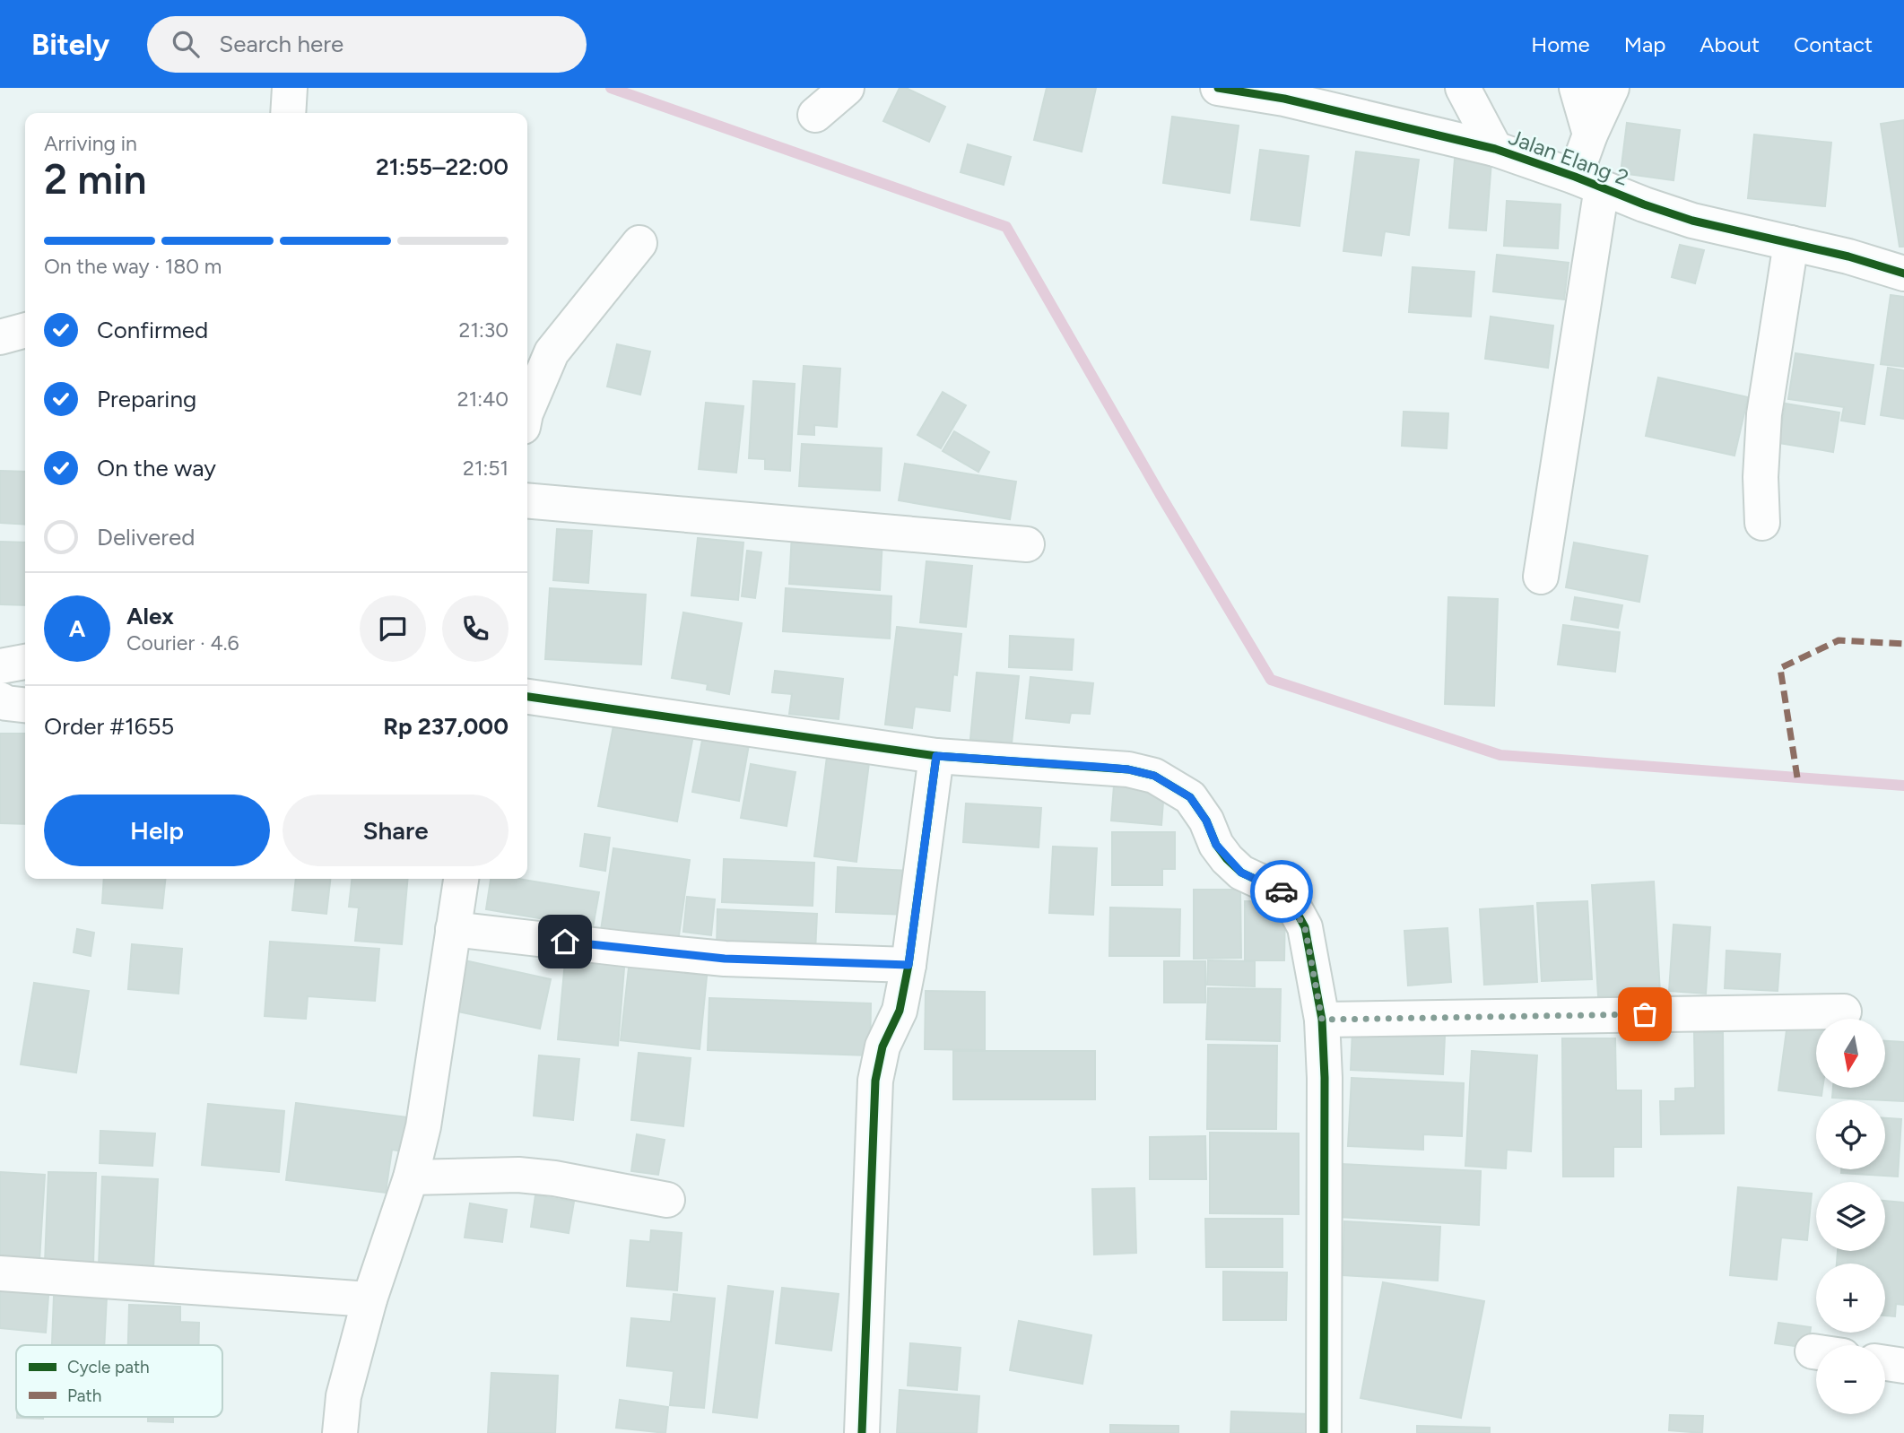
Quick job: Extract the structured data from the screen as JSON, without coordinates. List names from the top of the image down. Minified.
{"streets":{"street":["Jalan Elang 2"]},"legend":["Cycle path","Path"],"north":"bottom","page":{"header":"Bitely","search":"Search here","nav":["Home","Map","About","Contact"],"heading":["2 min","Arriving in","21:55–22:00"],"panel":["Alex","Courier · 4.6","Order #1655","Rp 237,000"],"bar":"On the way · 180 m","list":[["Confirmed","21:30"],["Preparing","21:40"],["On the way","21:51"],"Delivered"],"round":"A","buttons":["Help","Share"],"map_buttons":["+","−"]}}
